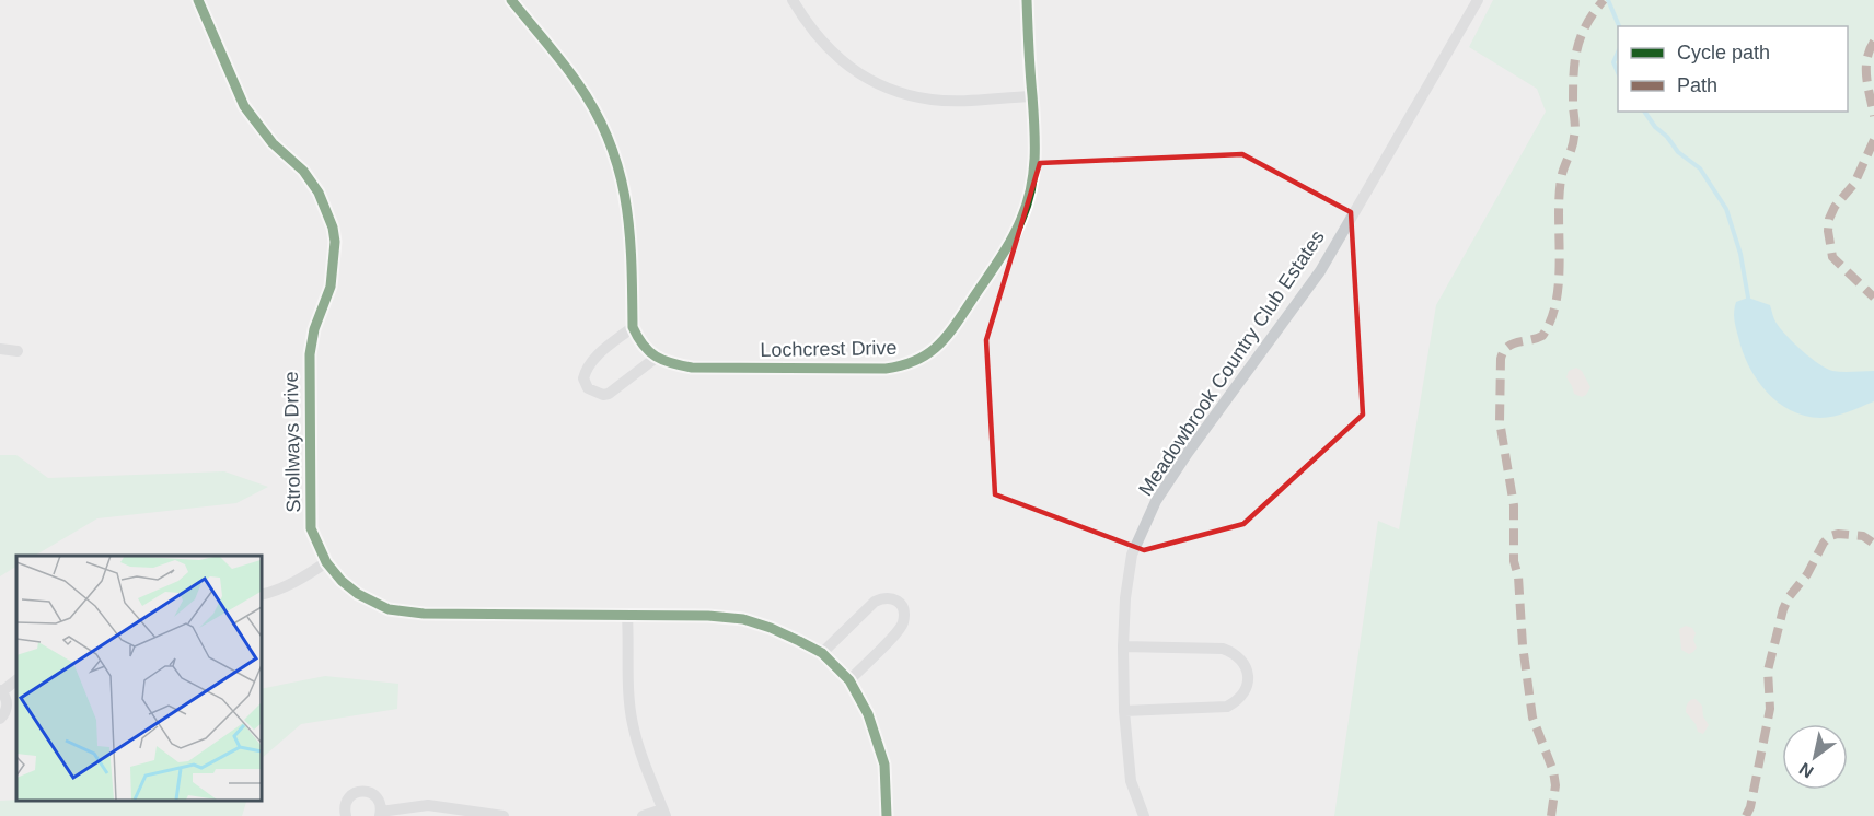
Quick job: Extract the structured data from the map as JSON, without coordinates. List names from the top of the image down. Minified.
{"streets":{"street":["Lochcrest Drive","Meadowbrook Country Club Estates","Strollways Drive"]},"legend":["Cycle path","Path"],"north":"bottom left"}
